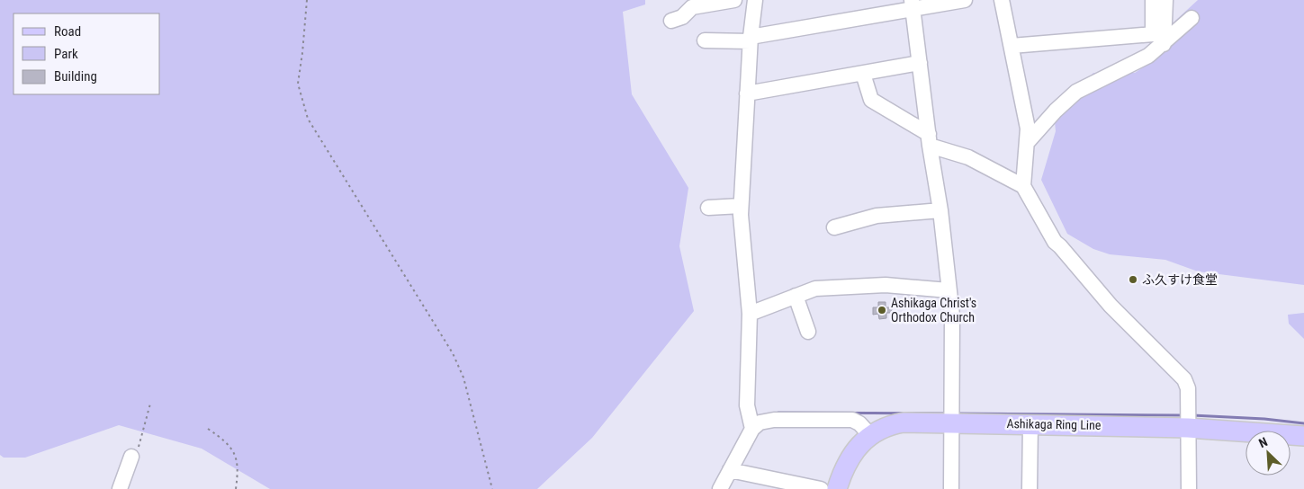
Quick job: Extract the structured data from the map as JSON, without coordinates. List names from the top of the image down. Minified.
{"streets":{"main road":["Ashikaga Ring Line"]},"places":["ふ久すけ食堂","Ashikaga Christ's Orthodox Church"],"legend":["Road","Park","Building"],"north":"top left"}
